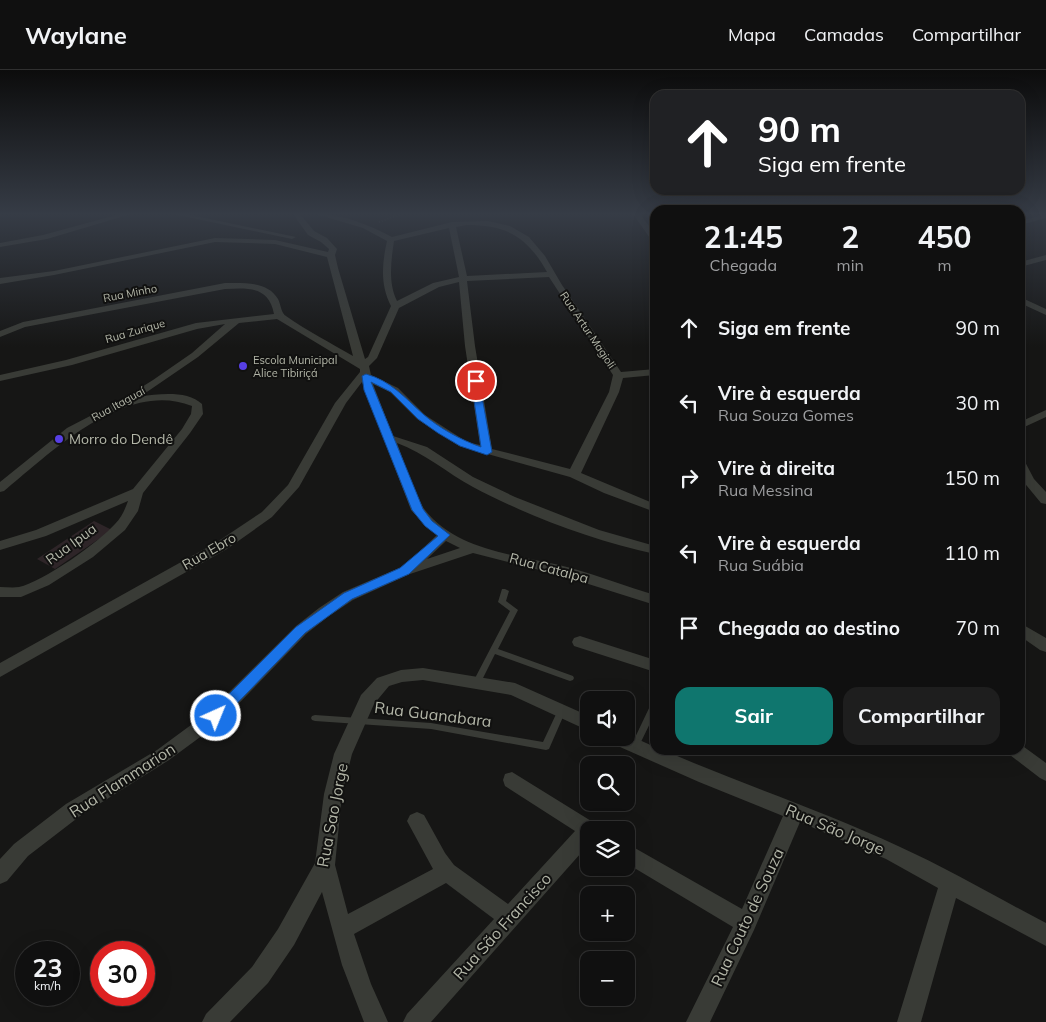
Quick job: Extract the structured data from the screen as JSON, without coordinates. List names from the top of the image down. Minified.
{"streets":{"street":["Rua Minho","Rua Artur Magioli","Rua Zurique","Rua Itaguaí","Rua Ipua","Rua Ebro","Rua Catalpa","Rua Flammarion","Rua Sao Jorge","Rua São Jorge","Rua Couto de Souza","Rua São Francisco"],"lane":["Rua Guanabara"]},"crossings":[["Rua Minho","Rua Zurique"],["Rua Zurique","Rua Itaguaí"],["Rua Itaguaí","Rua Ipua"],["Rua Ebro","Rua Catalpa"],["Rua Catalpa","Rua Flammarion"],["Rua Guanabara","Rua Sao Jorge"],["Rua São Jorge","Rua Couto de Souza"]],"places":["Escola Municipal Alice Tibiriçá","Morro do Dendê"],"page":{"header":"Waylane","nav":["Mapa","Camadas","Compartilhar"],"turn":["90 m","Siga em frente"],"eta":["21:45","Chegada","2","min","450","m"],"list":[{"name":"Siga em frente","value":"90 m"},{"name":"Vire à esquerda","note":"Rua Souza Gomes","value":"30 m"},{"name":"Vire à direita","note":"Rua Messina","value":"150 m"},{"name":"Vire à esquerda","note":"Rua Suábia","value":"110 m"},{"name":"Chegada ao destino","value":"70 m"}],"buttons":["Sair","Compartilhar"],"map_buttons":["+","−"],"speed":"23 km/h","limit":"30"}}
